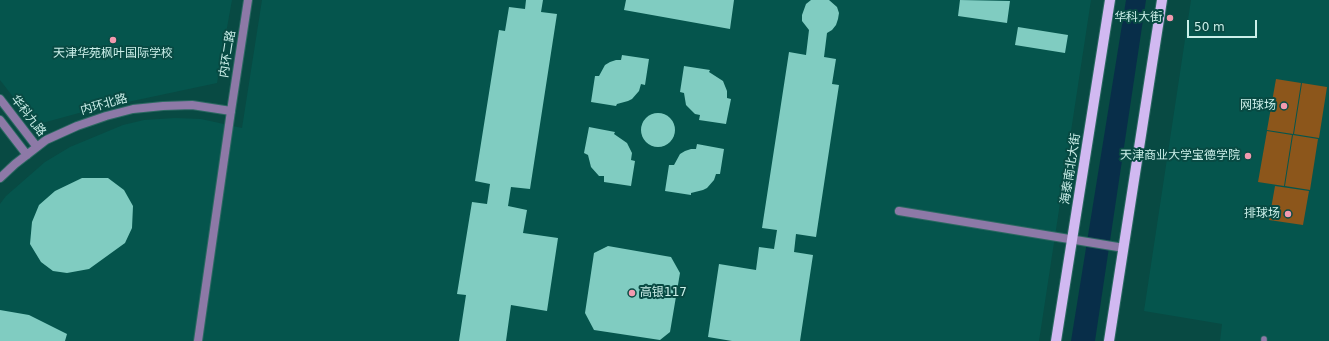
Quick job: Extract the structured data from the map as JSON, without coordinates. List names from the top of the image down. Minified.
{"streets":{"main road":["海泰南北大街"],"street":["内环二路","内环北路","华科九路"]},"crossings":[["内环二路","内环北路"],["内环北路","华科九路"]],"places":["华科大街","天津华苑枫叶国际学校","网球场","天津商业大学宝德学院","排球场","高银117"],"scale_bar":"50 m"}
